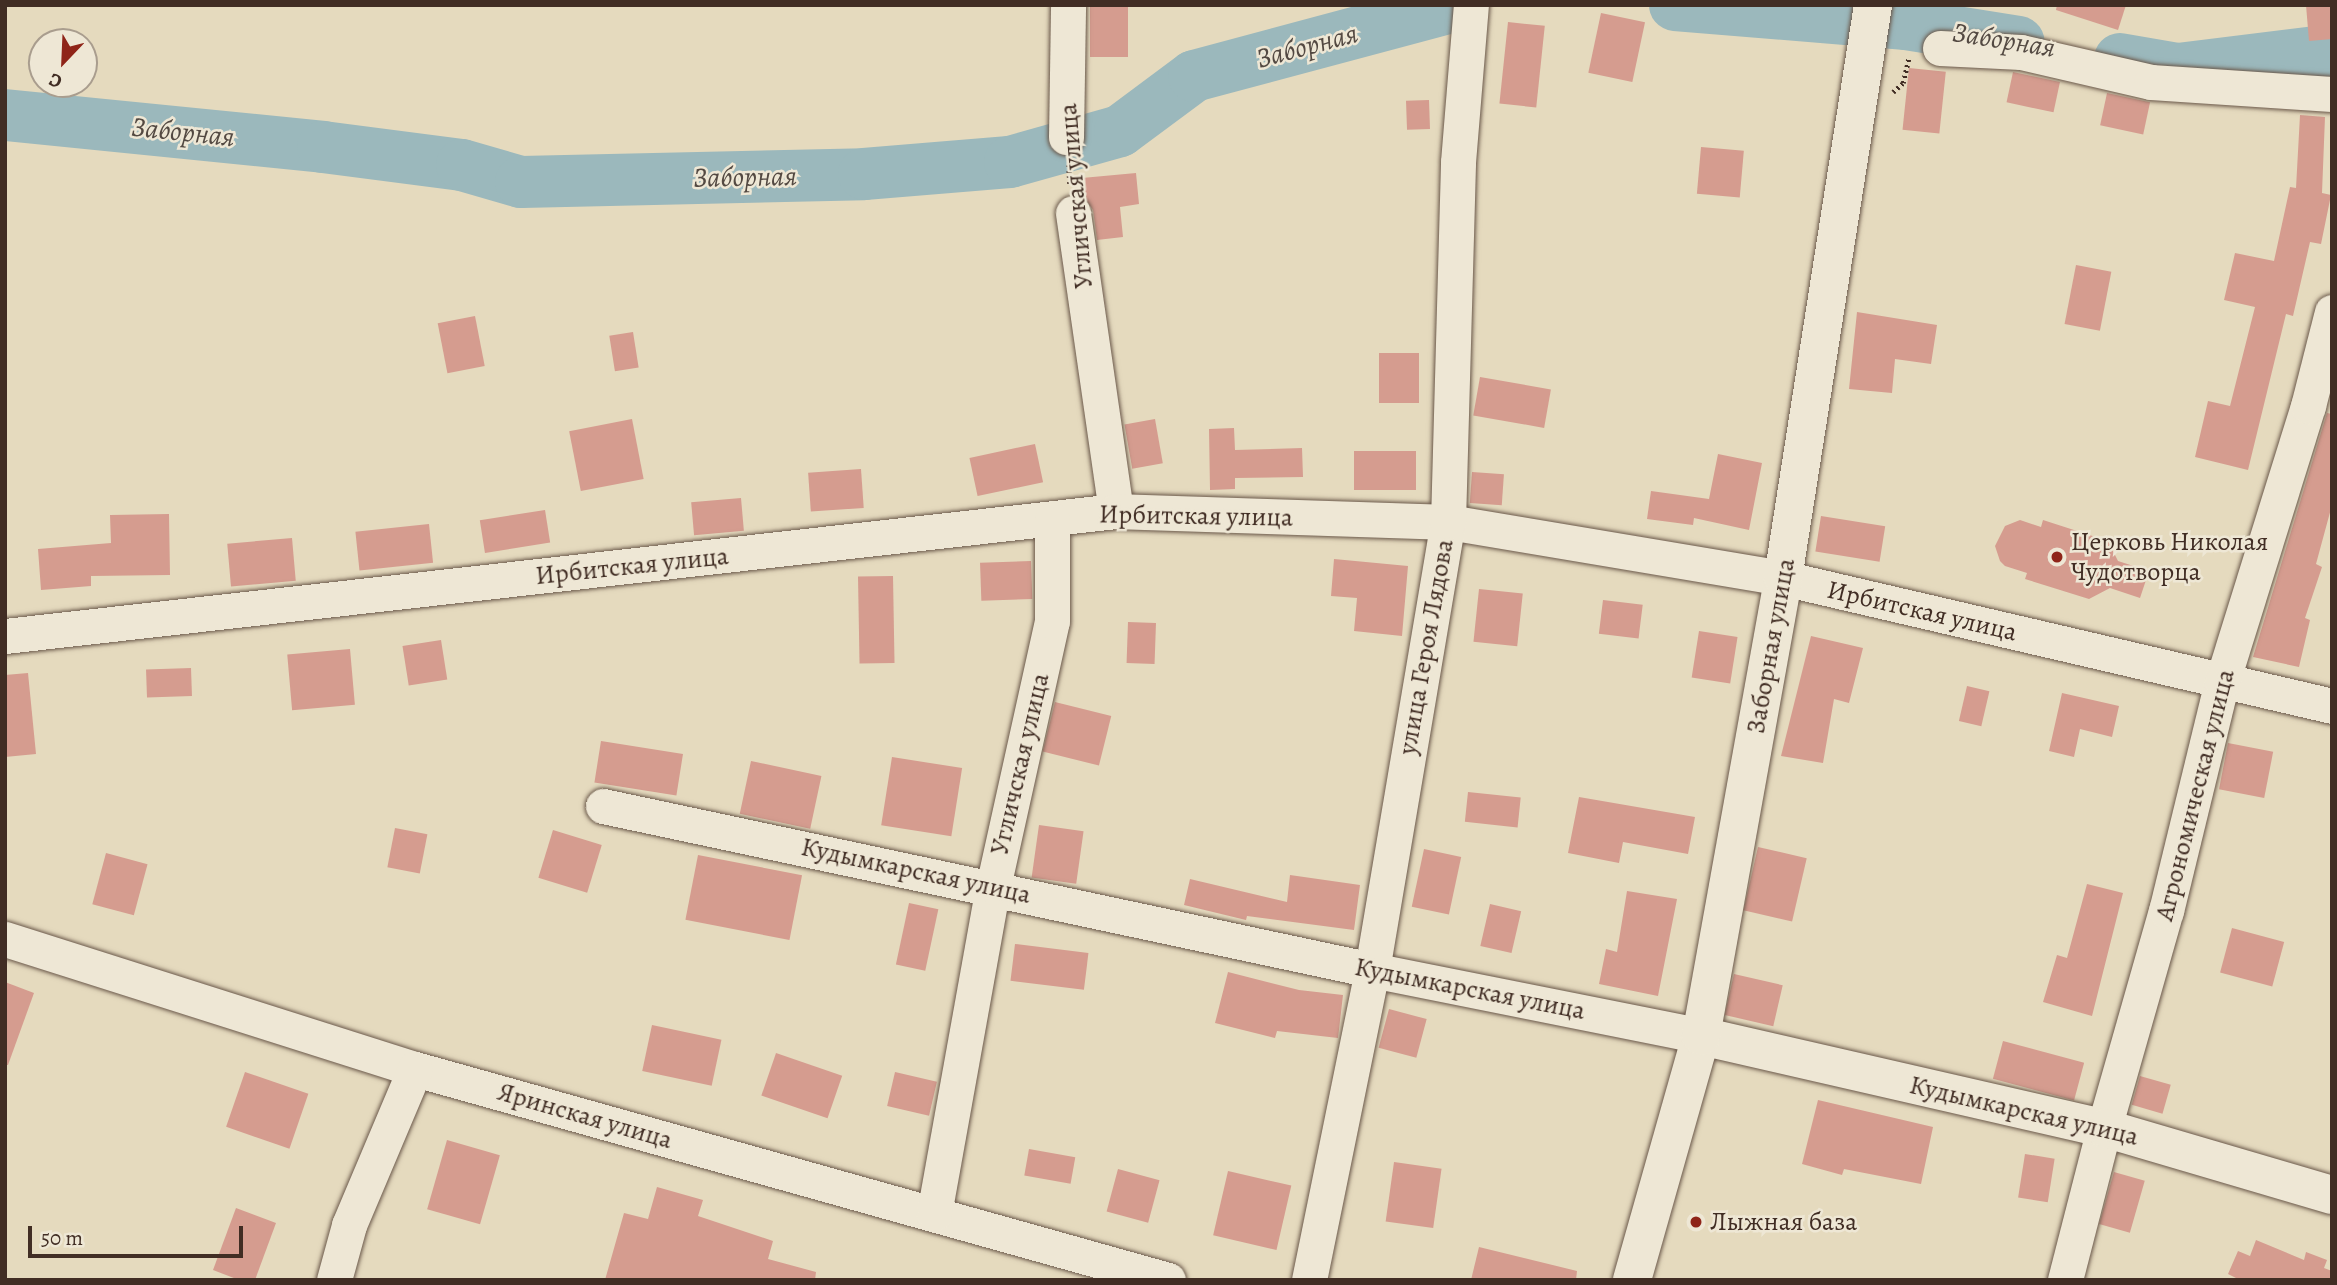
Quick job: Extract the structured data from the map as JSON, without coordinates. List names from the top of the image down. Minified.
{"streets":{"street":["Угличская улица","Ирбитская улица","Заборная улица","улица Героя Лядова","Агрономическая улица","Кудымкарская улица","Яринская улица"]},"crossings":[["Угличская улица","Ирбитская улица"],["Угличская улица","Кудымкарская улица"],["Угличская улица","Яринская улица"],["Ирбитская улица","Заборная улица"],["Ирбитская улица","улица Героя Лядова"],["Ирбитская улица","Агрономическая улица"],["Заборная улица","Кудымкарская улица"],["улица Героя Лядова","Кудымкарская улица"],["Агрономическая улица","Кудымкарская улица"]],"water":["Заборная"],"places":["Церковь Николая Чудотворца","Лыжная база"],"scale_bar":"50 m","north":"bottom left"}
